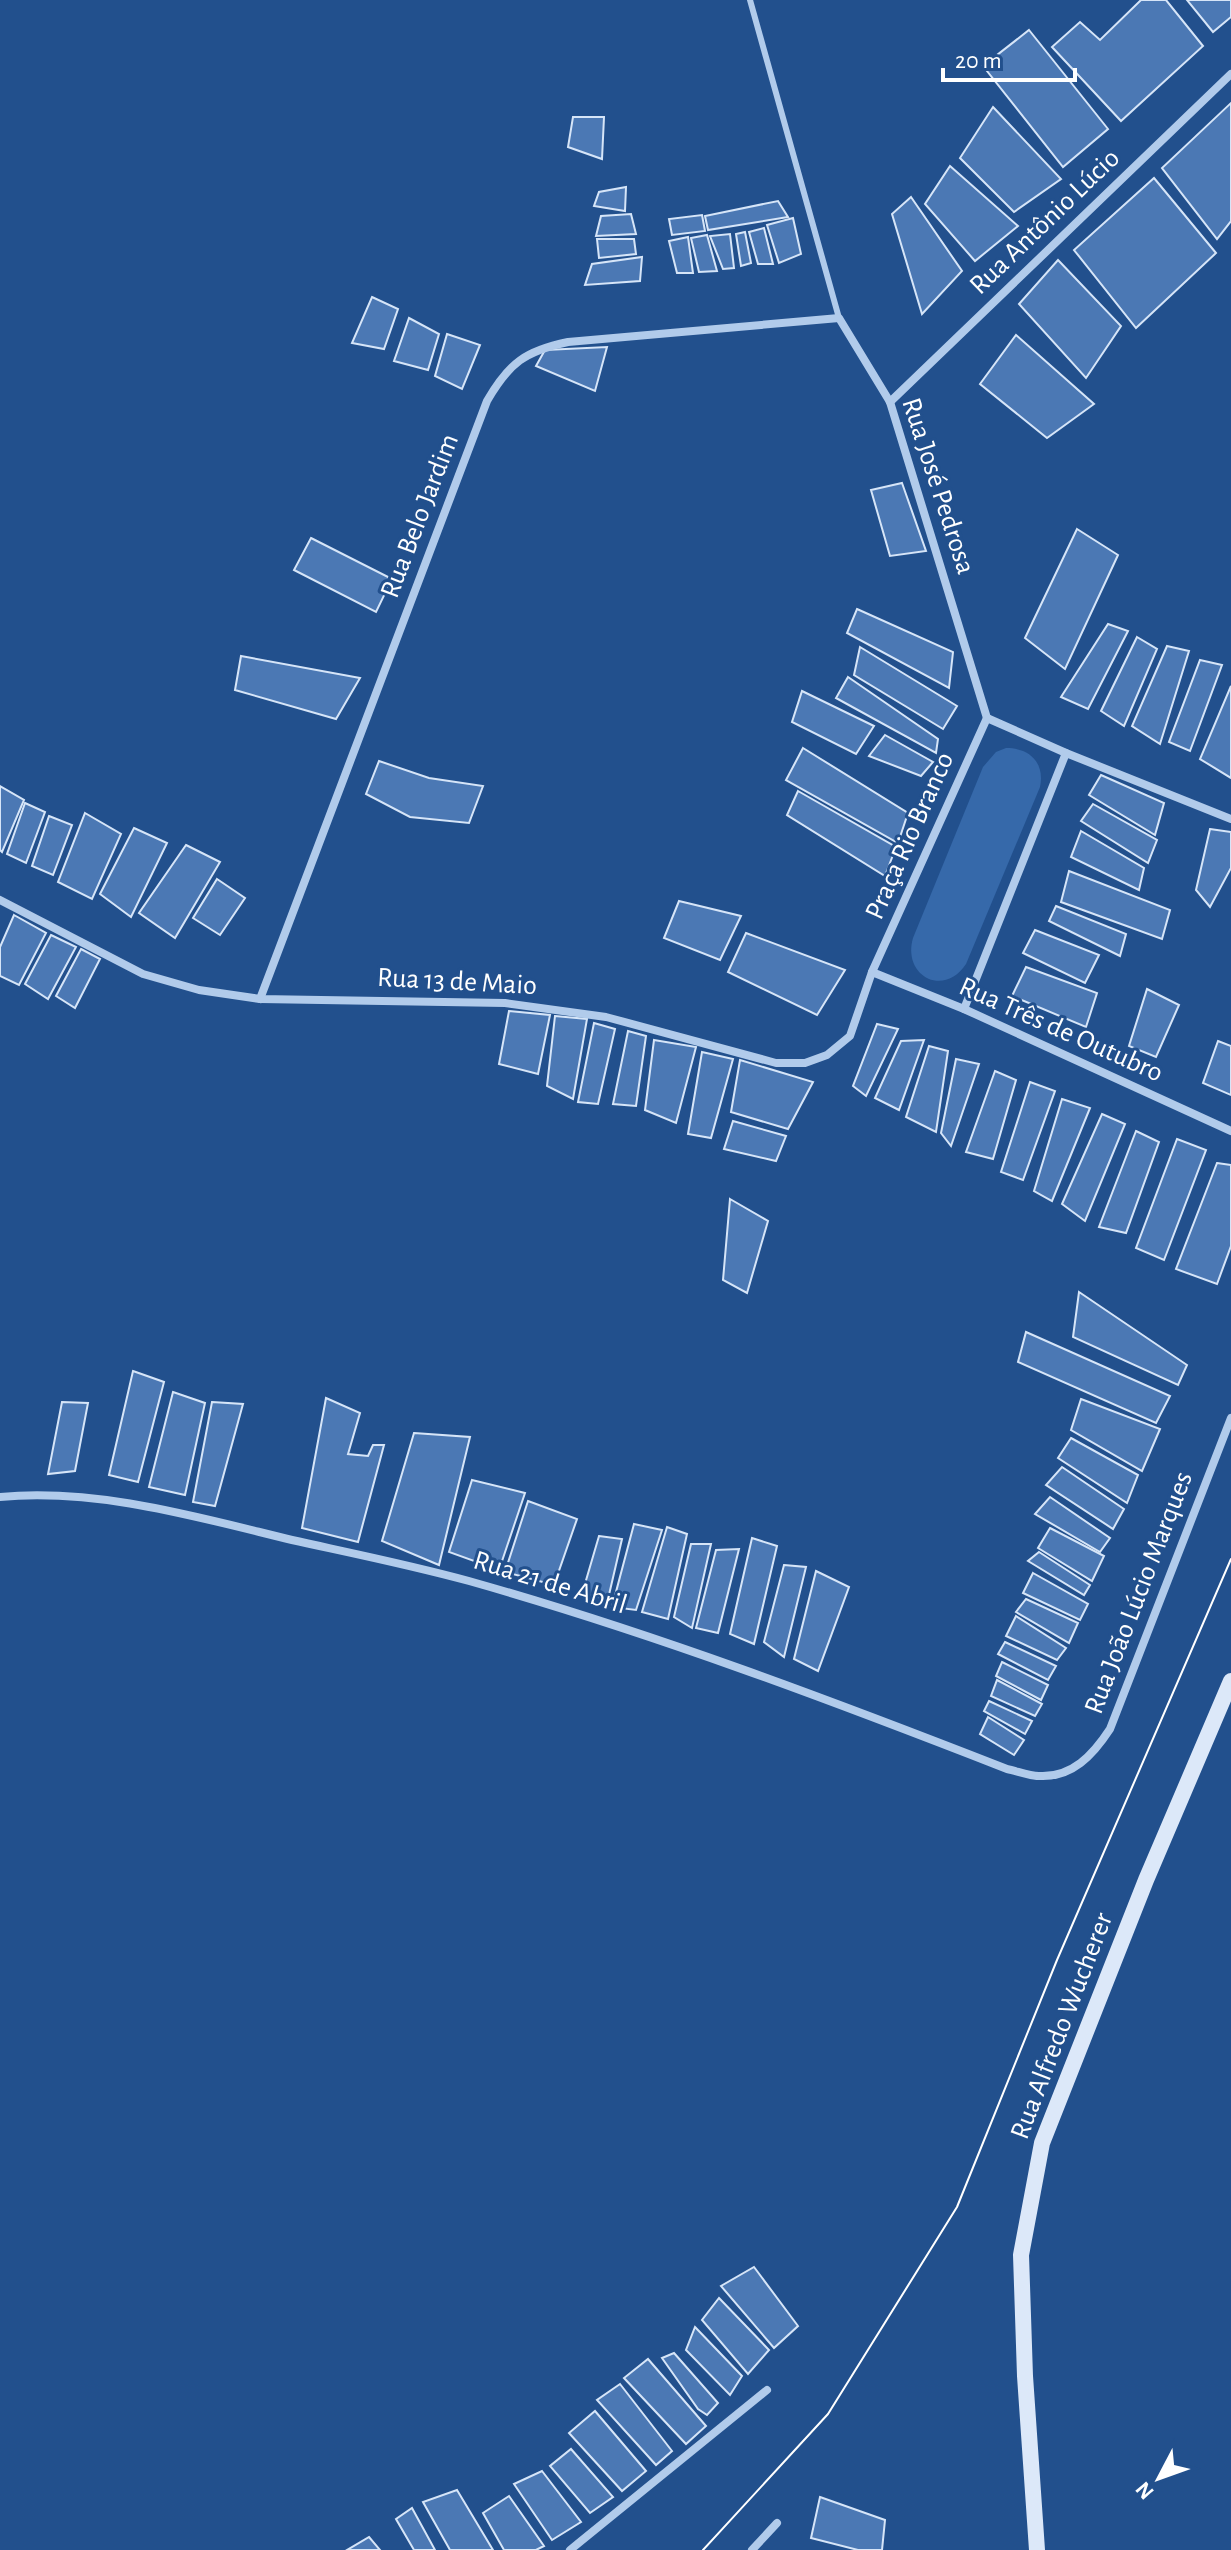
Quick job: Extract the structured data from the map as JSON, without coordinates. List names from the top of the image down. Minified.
{"streets":{"main road":["Rua Alfredo Wucherer"],"street":["Rua Antônio Lúcio","Rua José Pedrosa","Rua Belo Jardim","Praça Rio Branco","Rua 13 de Maio","Rua Três de Outubro","Rua 21 de Abril","Rua João Lúcio Marques"]},"crossings":[["Rua Antônio Lúcio","Rua José Pedrosa"],["Rua José Pedrosa","Rua Belo Jardim"],["Rua José Pedrosa","Praça Rio Branco"],["Rua Belo Jardim","Rua 13 de Maio"],["Praça Rio Branco","Rua 13 de Maio"],["Praça Rio Branco","Rua Três de Outubro"],["Rua 13 de Maio","Rua Três de Outubro"],["Rua 21 de Abril","Rua João Lúcio Marques"]],"scale_bar":"20 m","north":"bottom left"}
